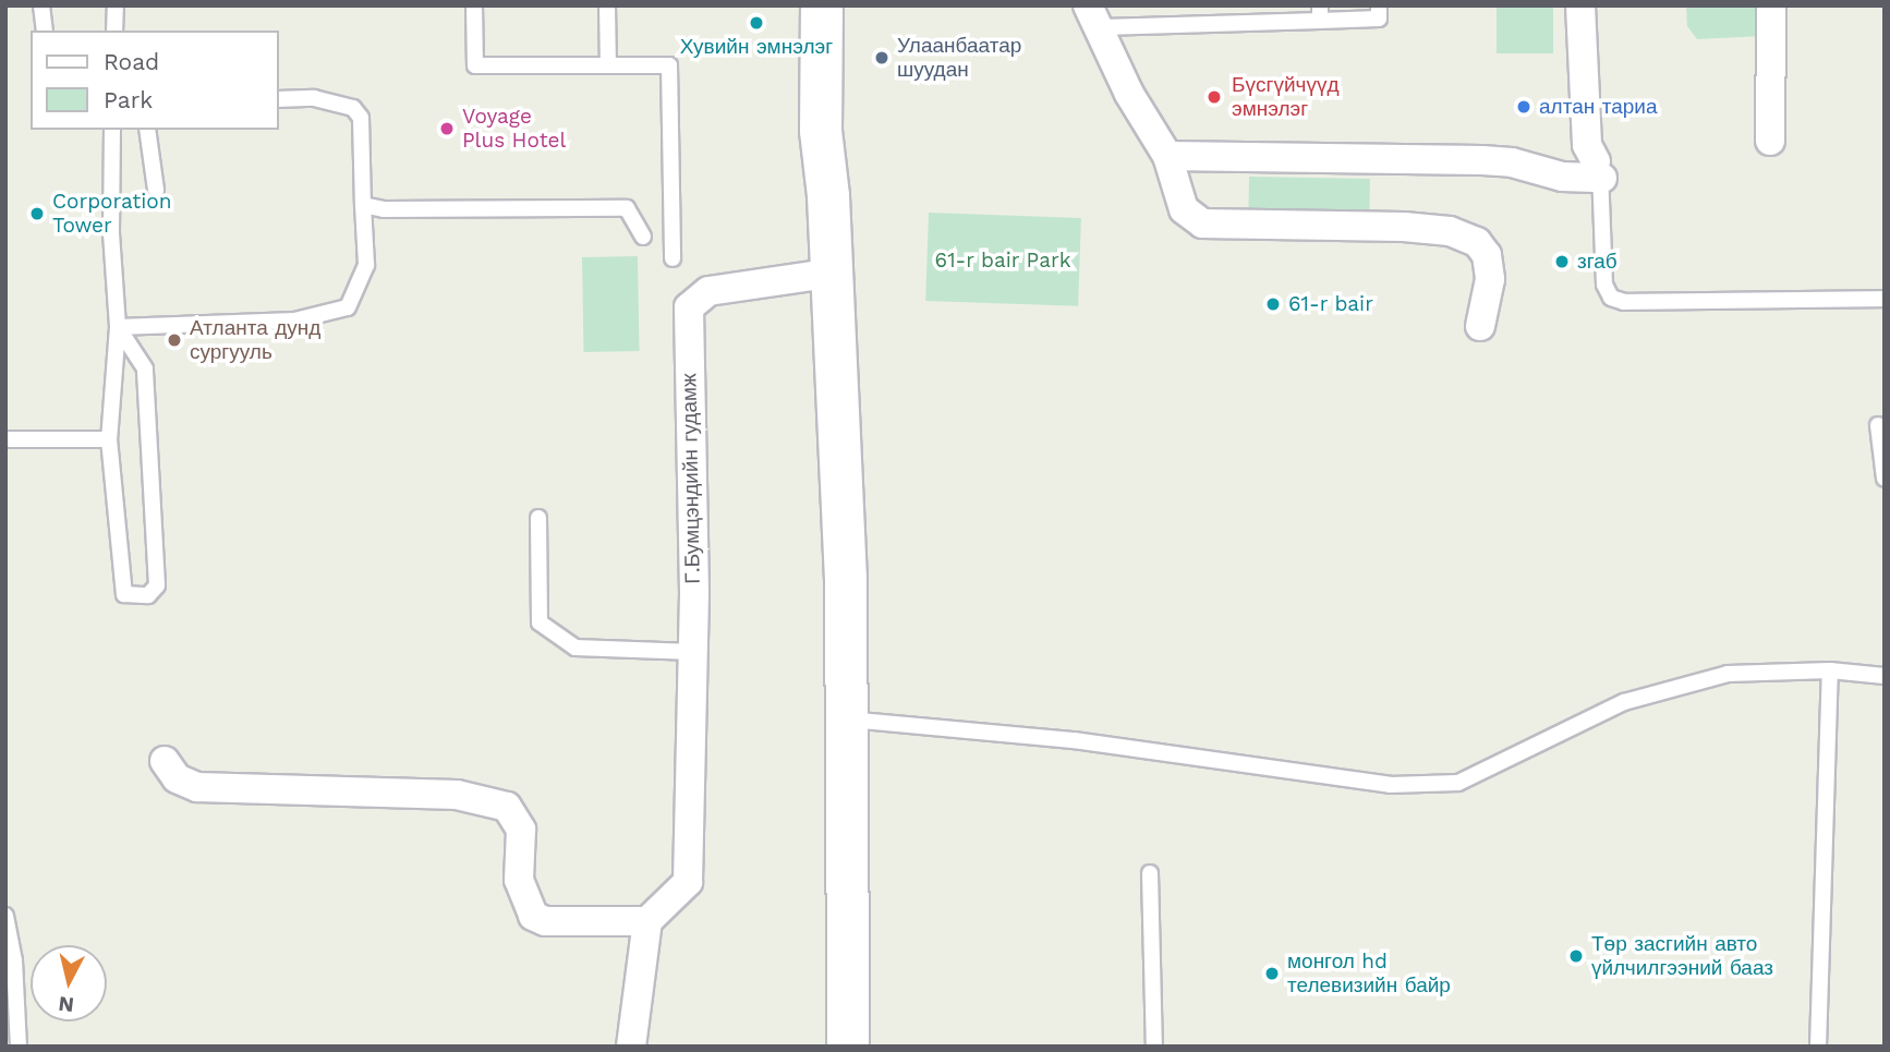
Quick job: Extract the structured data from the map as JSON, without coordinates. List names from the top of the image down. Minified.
{"streets":{"street":["Г.Бумцэндийн гудамж"]},"parks":["61-r bair Park"],"places":["Хувийн эмнэлэг","Улаанбаатар шуудан","Бүсгүйчүүд эмнэлэг","алтан тариа","Voyage Plus Hotel","Corporation Tower","згаб","61-r bair","Атланта дунд сургууль","Төр засгийн авто үйлчилгээний бааз","монгол hd телевизийн байр"],"legend":["Road","Park"],"north":"bottom"}
